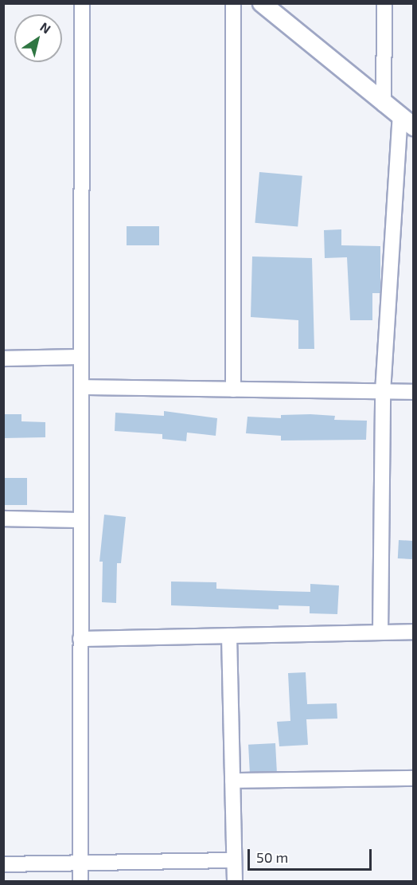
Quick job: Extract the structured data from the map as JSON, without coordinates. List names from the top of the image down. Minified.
{"scale_bar":"50 m","north":"top right"}
